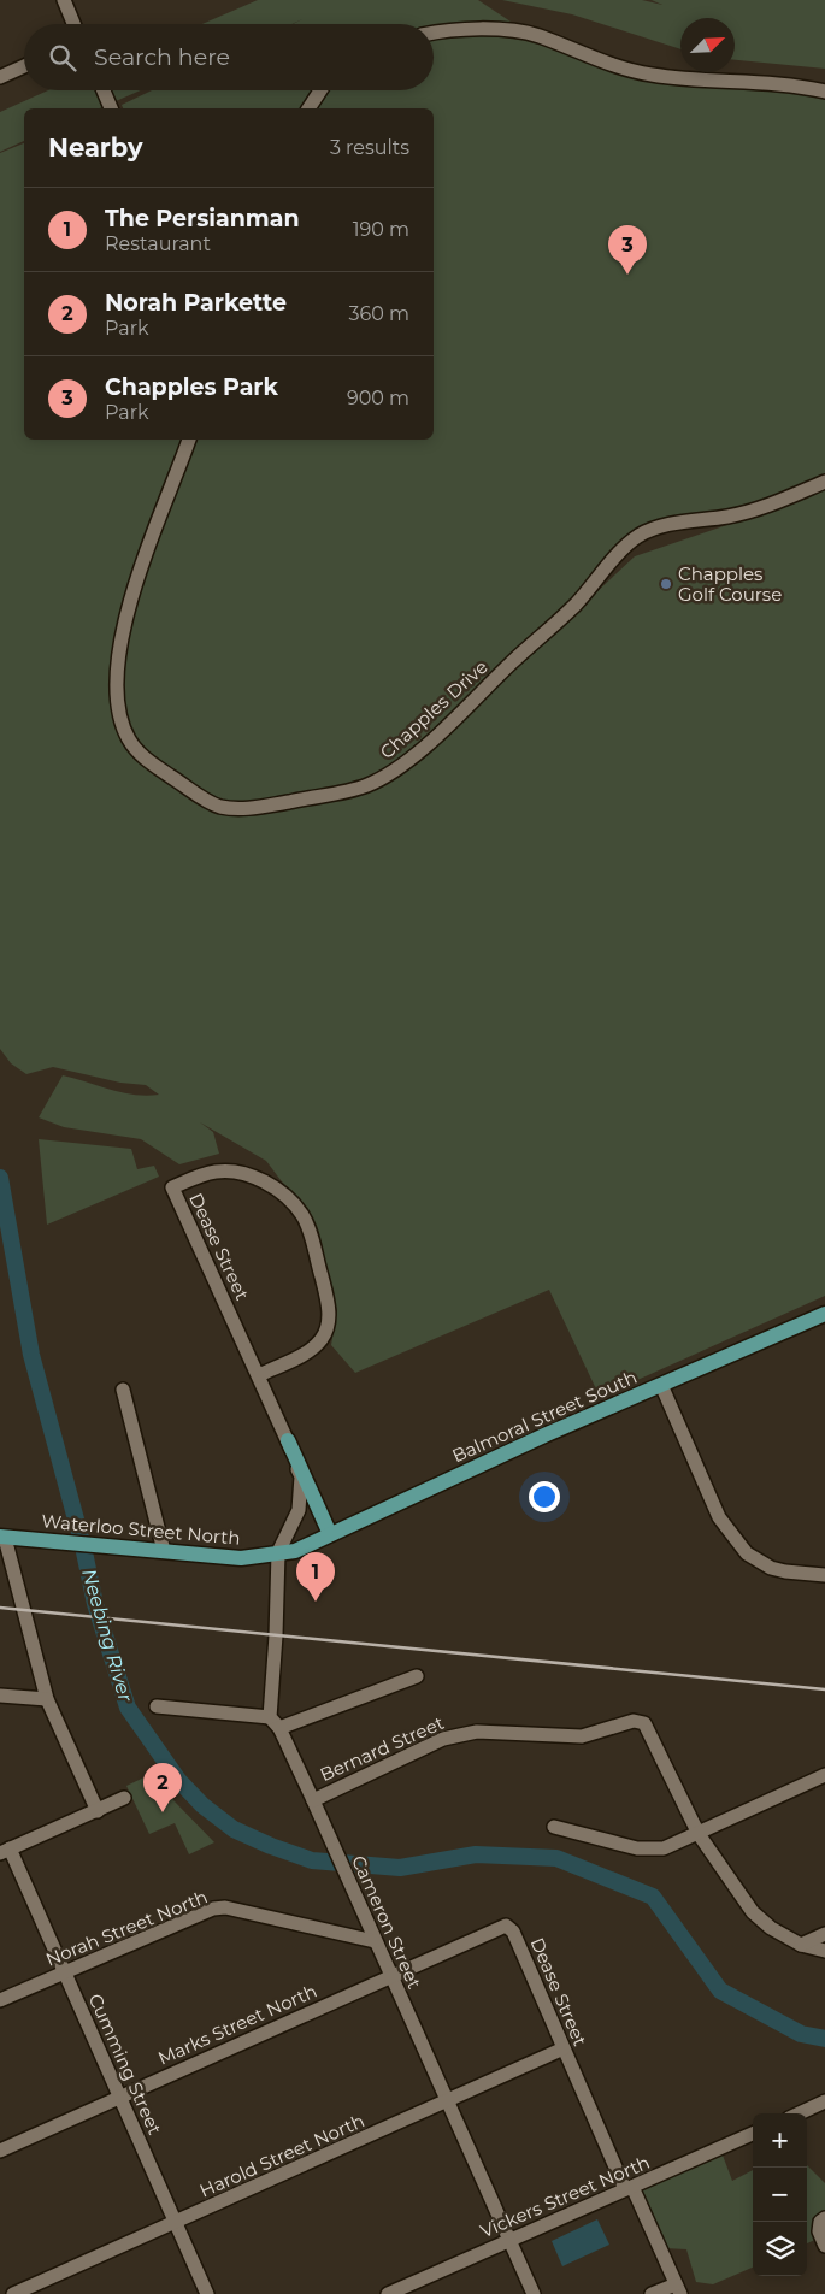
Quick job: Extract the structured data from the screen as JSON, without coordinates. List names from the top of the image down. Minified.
{"streets":{"main road":["Balmoral Street South","Waterloo Street North"],"street":["Chapples Drive","Dease Street","Bernard Street","Cameron Street","Norah Street North","Marks Street North","Cumming Street","Harold Street North","Vickers Street North"]},"crossings":[["Dease Street","Balmoral Street South"],["Dease Street","Waterloo Street North"],["Dease Street","Cameron Street"],["Dease Street","Marks Street North"],["Dease Street","Harold Street North"],["Dease Street","Vickers Street North"],["Balmoral Street South","Waterloo Street North"],["Bernard Street","Cameron Street"],["Cameron Street","Norah Street North"],["Cameron Street","Marks Street North"],["Cameron Street","Harold Street North"],["Cameron Street","Vickers Street North"],["Norah Street North","Cumming Street"],["Marks Street North","Cumming Street"],["Cumming Street","Harold Street North"]],"water":["Neebing River"],"places":["Chapples Golf Course"],"north":"top right","page":{"search":"Search here","heading":["Nearby","3 results"],"list":[{"mark":"1","name":"The Persianman","note":"Restaurant","value":"190 m"},{"mark":"2","name":"Norah Parkette","note":"Park","value":"360 m"},{"mark":"3","name":"Chapples Park","note":"Park","value":"900 m"}],"pins":["3","1","2"],"map_buttons":["+","−"]}}
